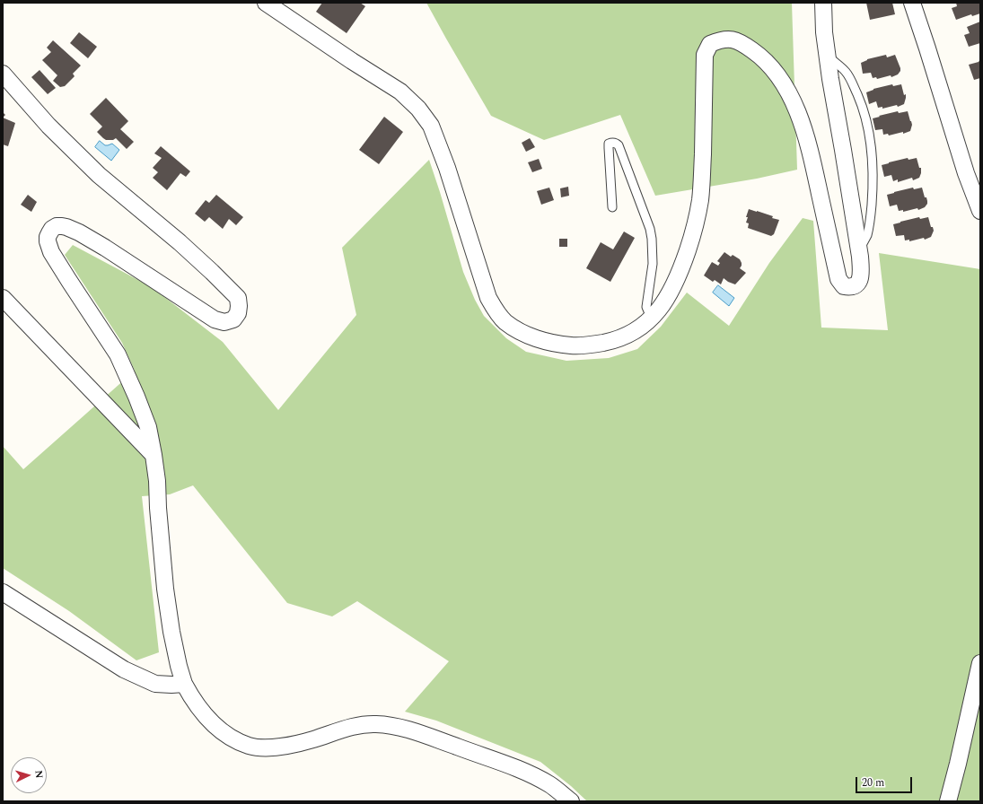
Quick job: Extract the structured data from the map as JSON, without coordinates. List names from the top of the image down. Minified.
{"scale_bar":"20 m","north":"right"}
